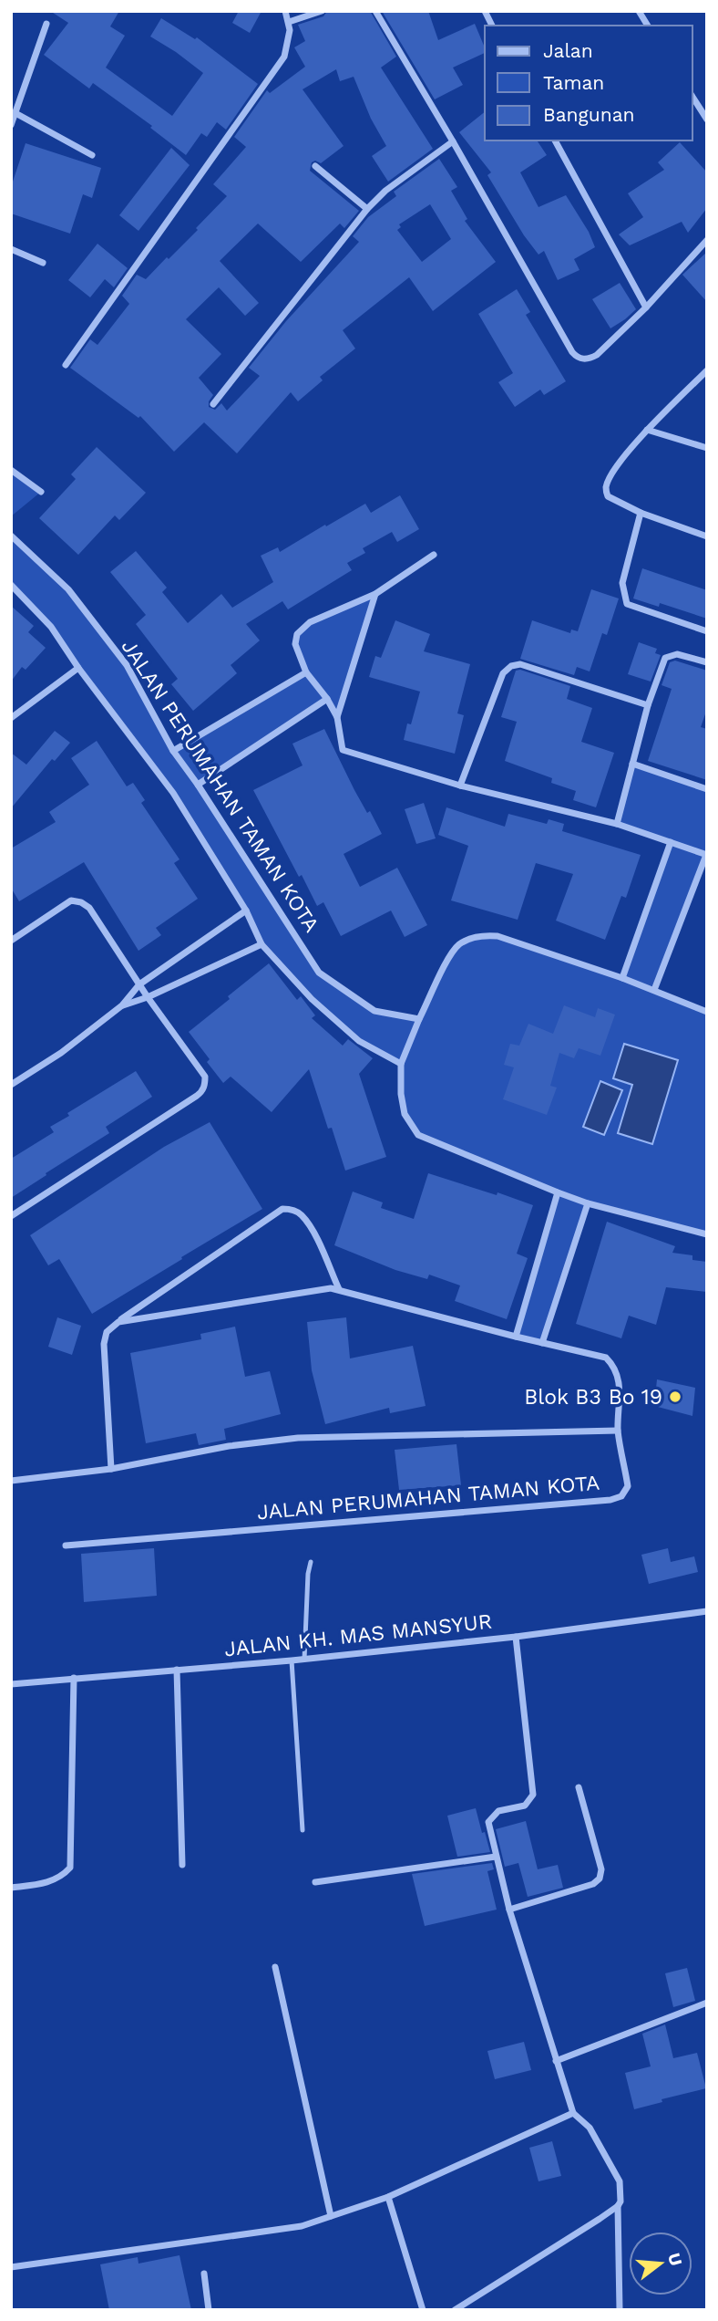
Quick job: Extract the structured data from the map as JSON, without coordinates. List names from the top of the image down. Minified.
{"streets":{"street":["JALAN PERUMAHAN TAMAN KOTA","JALAN KH. MAS MANSYUR"]},"places":["Blok B3 Bo 19"],"legend":["Jalan","Taman","Bangunan"],"north":"right"}
